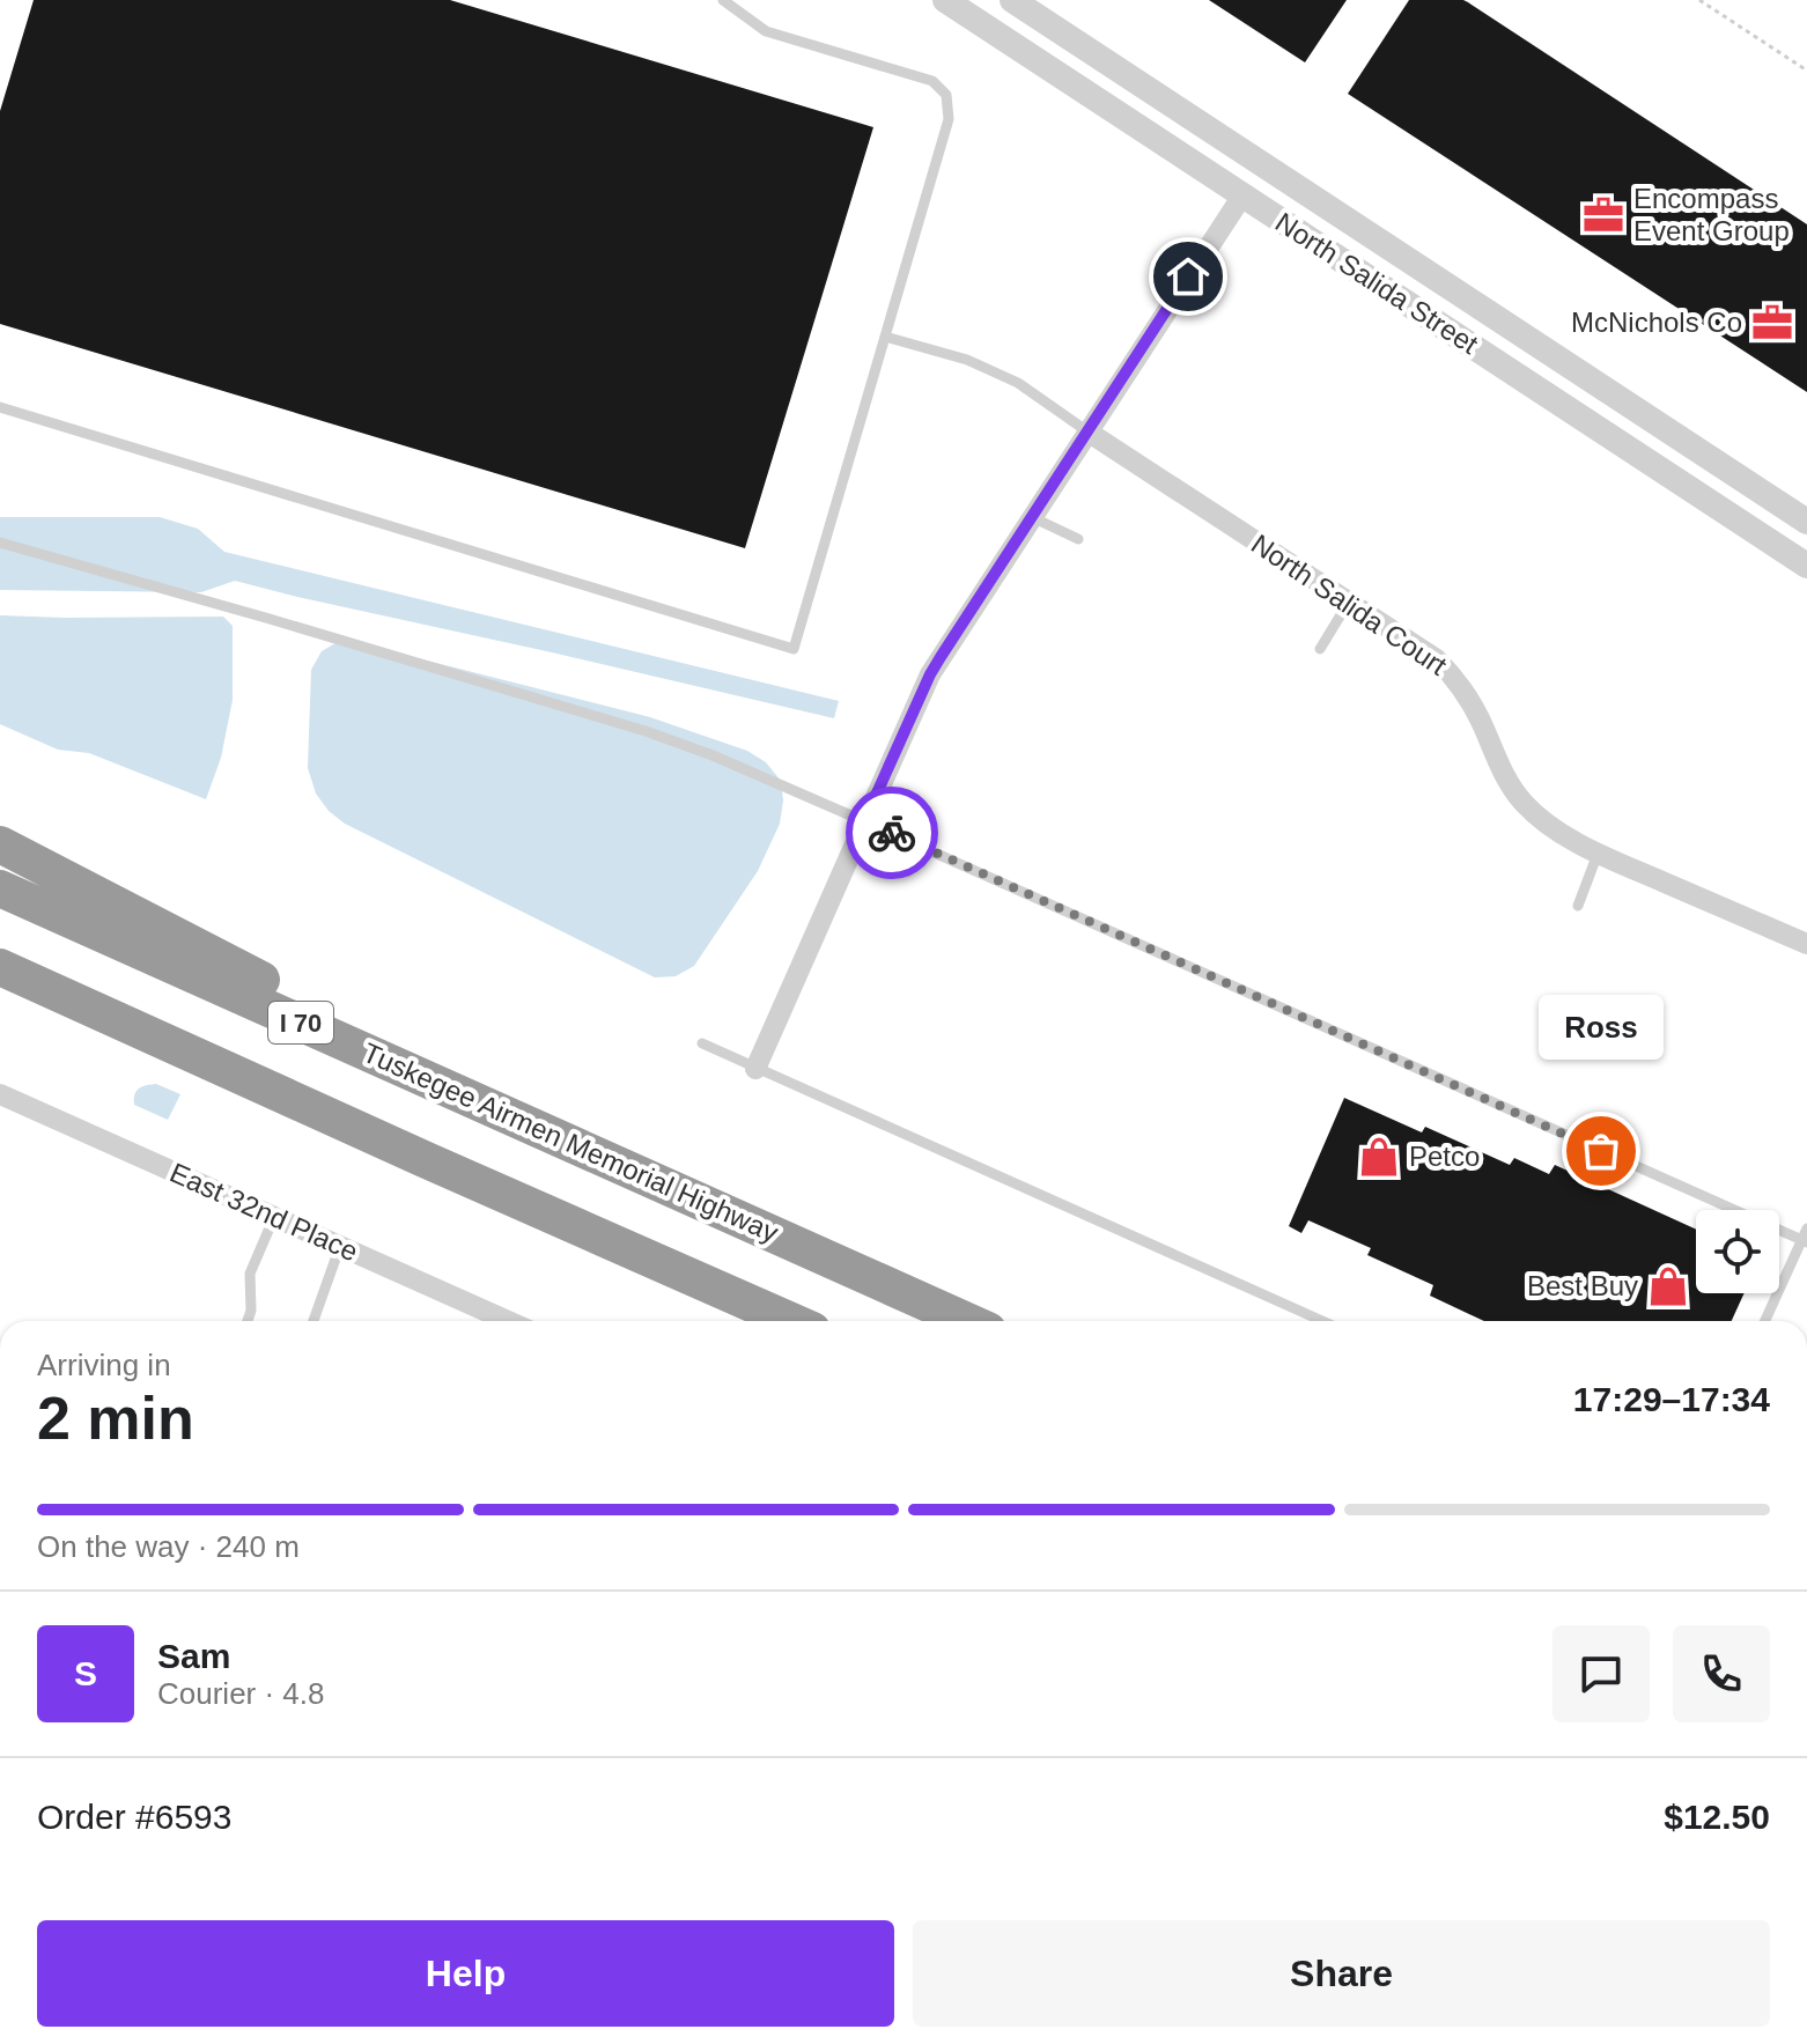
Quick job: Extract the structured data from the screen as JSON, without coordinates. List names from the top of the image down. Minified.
{"streets":{"highway":["I 70","Tuskegee Airmen Memorial Highway"],"street":["North Salida Street","North Salida Court","East 32nd Place"]},"places":{"office":["Encompass Event Group","McNichols Co"],"other":["Ross"],"shop":["Petco","Best Buy"]},"page":{"bubble":"Ross","heading":["2 min","Arriving in","17:29–17:34"],"panel":["Sam","Courier · 4.8","Order #6593","$12.50"],"bar":"On the way · 240 m","round":"S","buttons":["Help","Share"]}}
